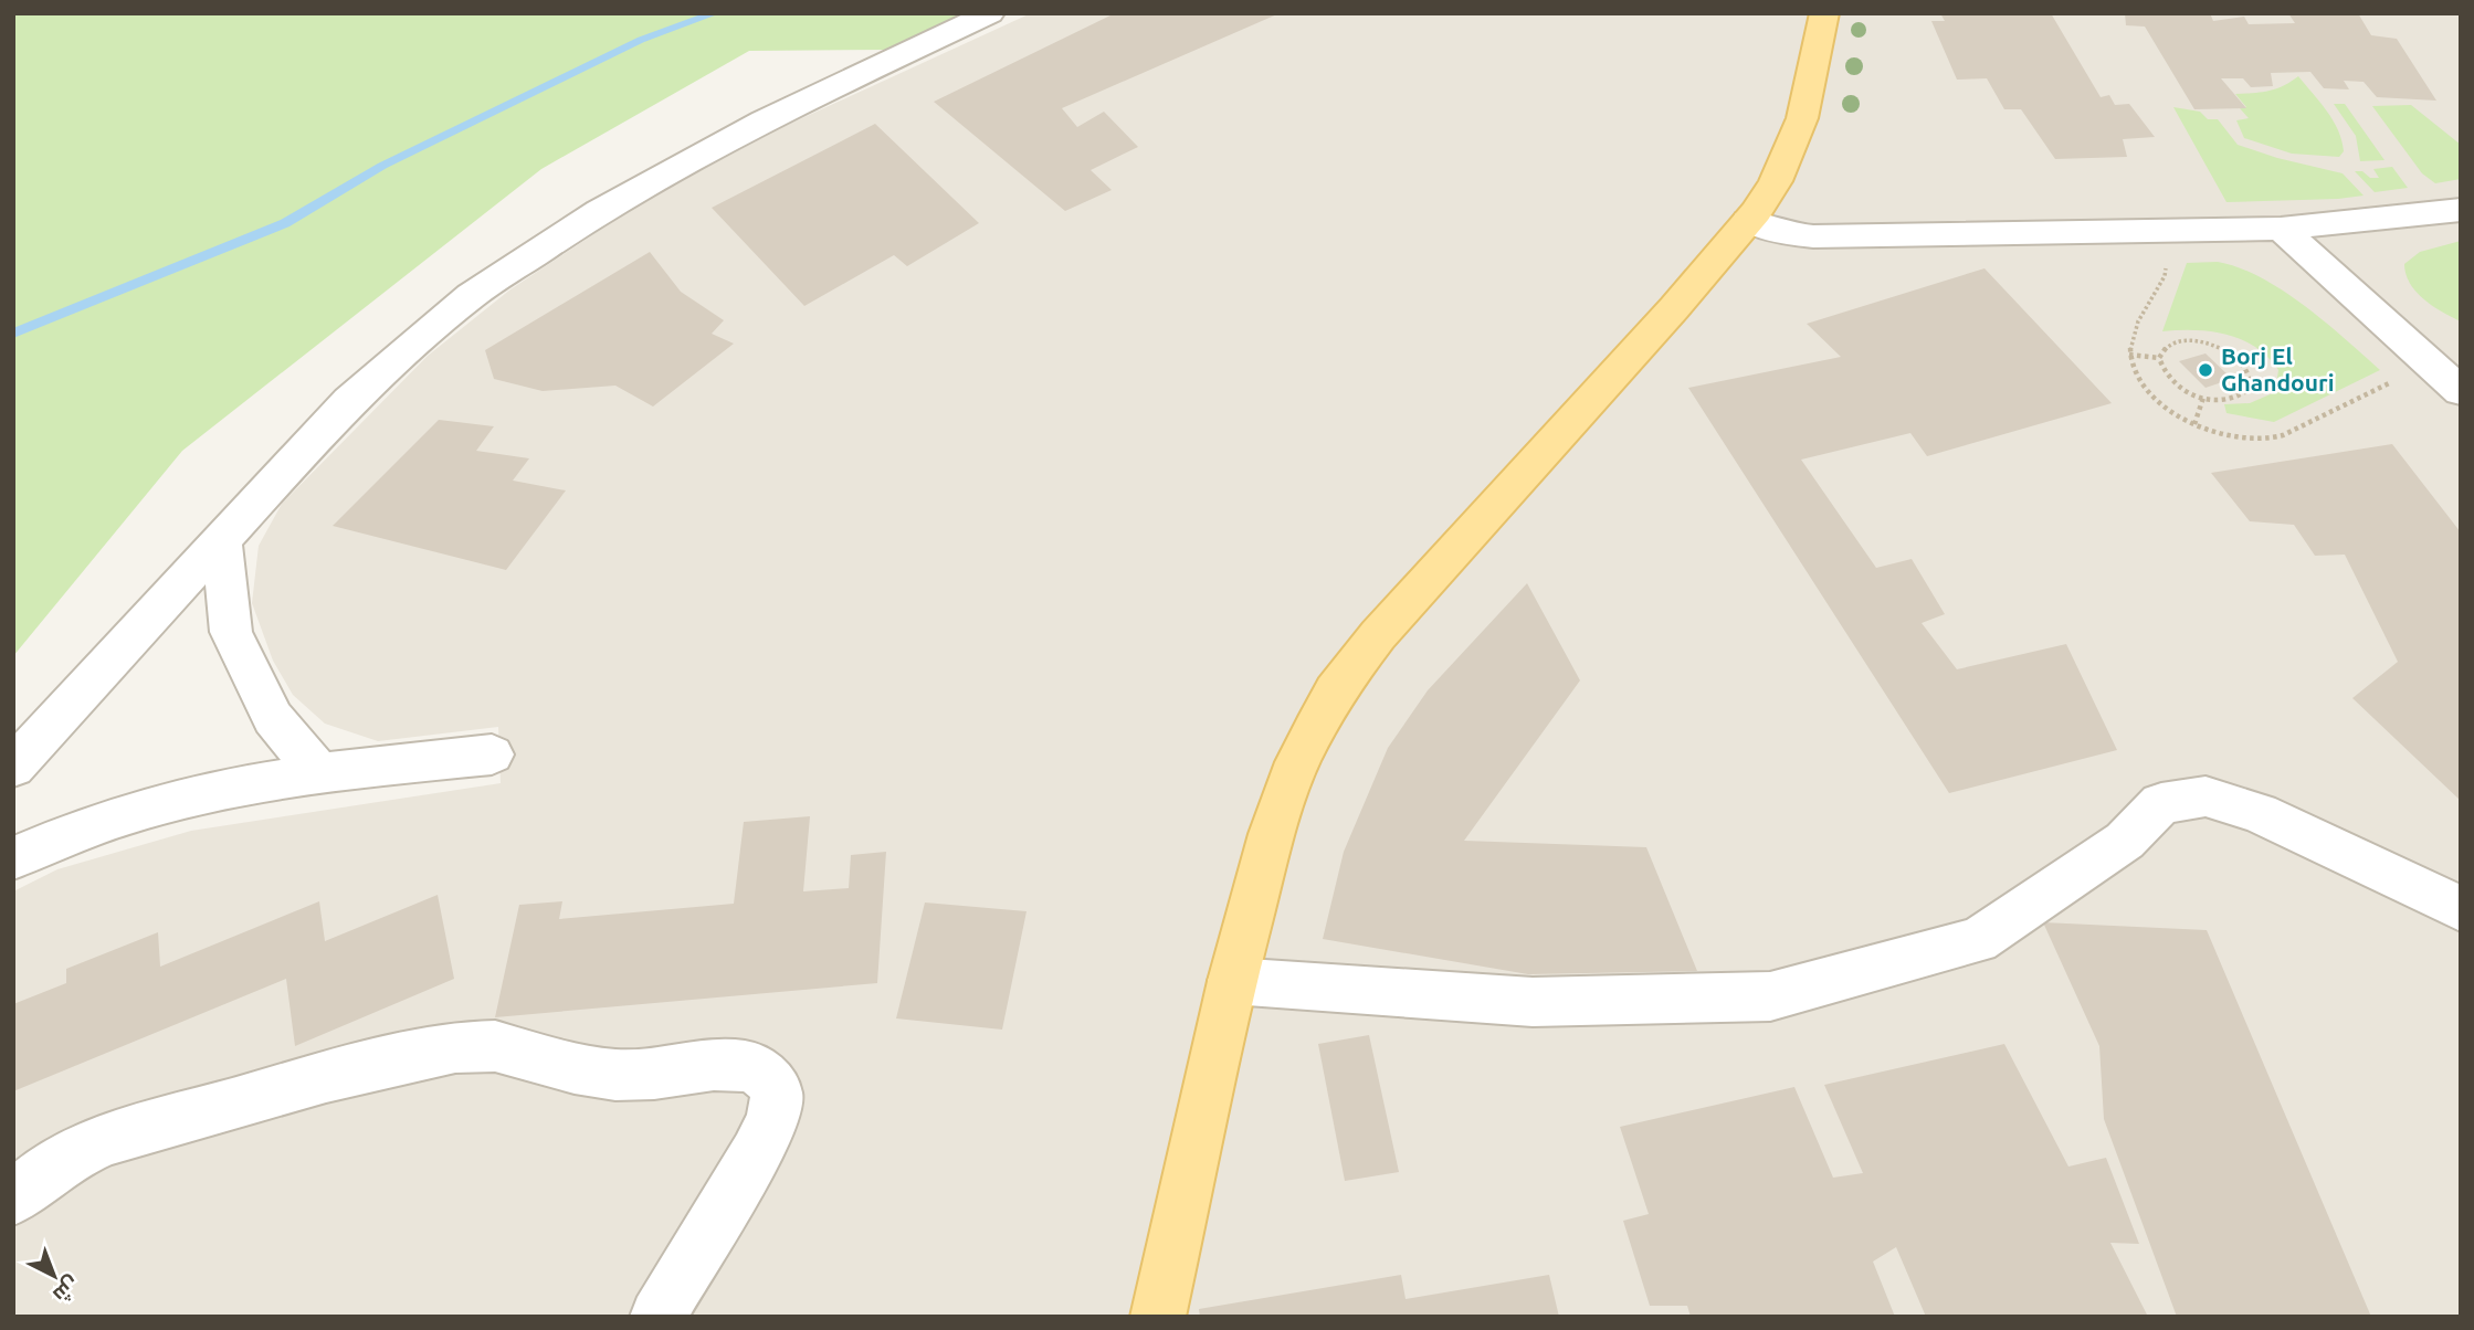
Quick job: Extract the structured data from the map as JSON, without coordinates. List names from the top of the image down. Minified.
{"places":["Borj El Ghandouri"],"north":"bottom right"}
